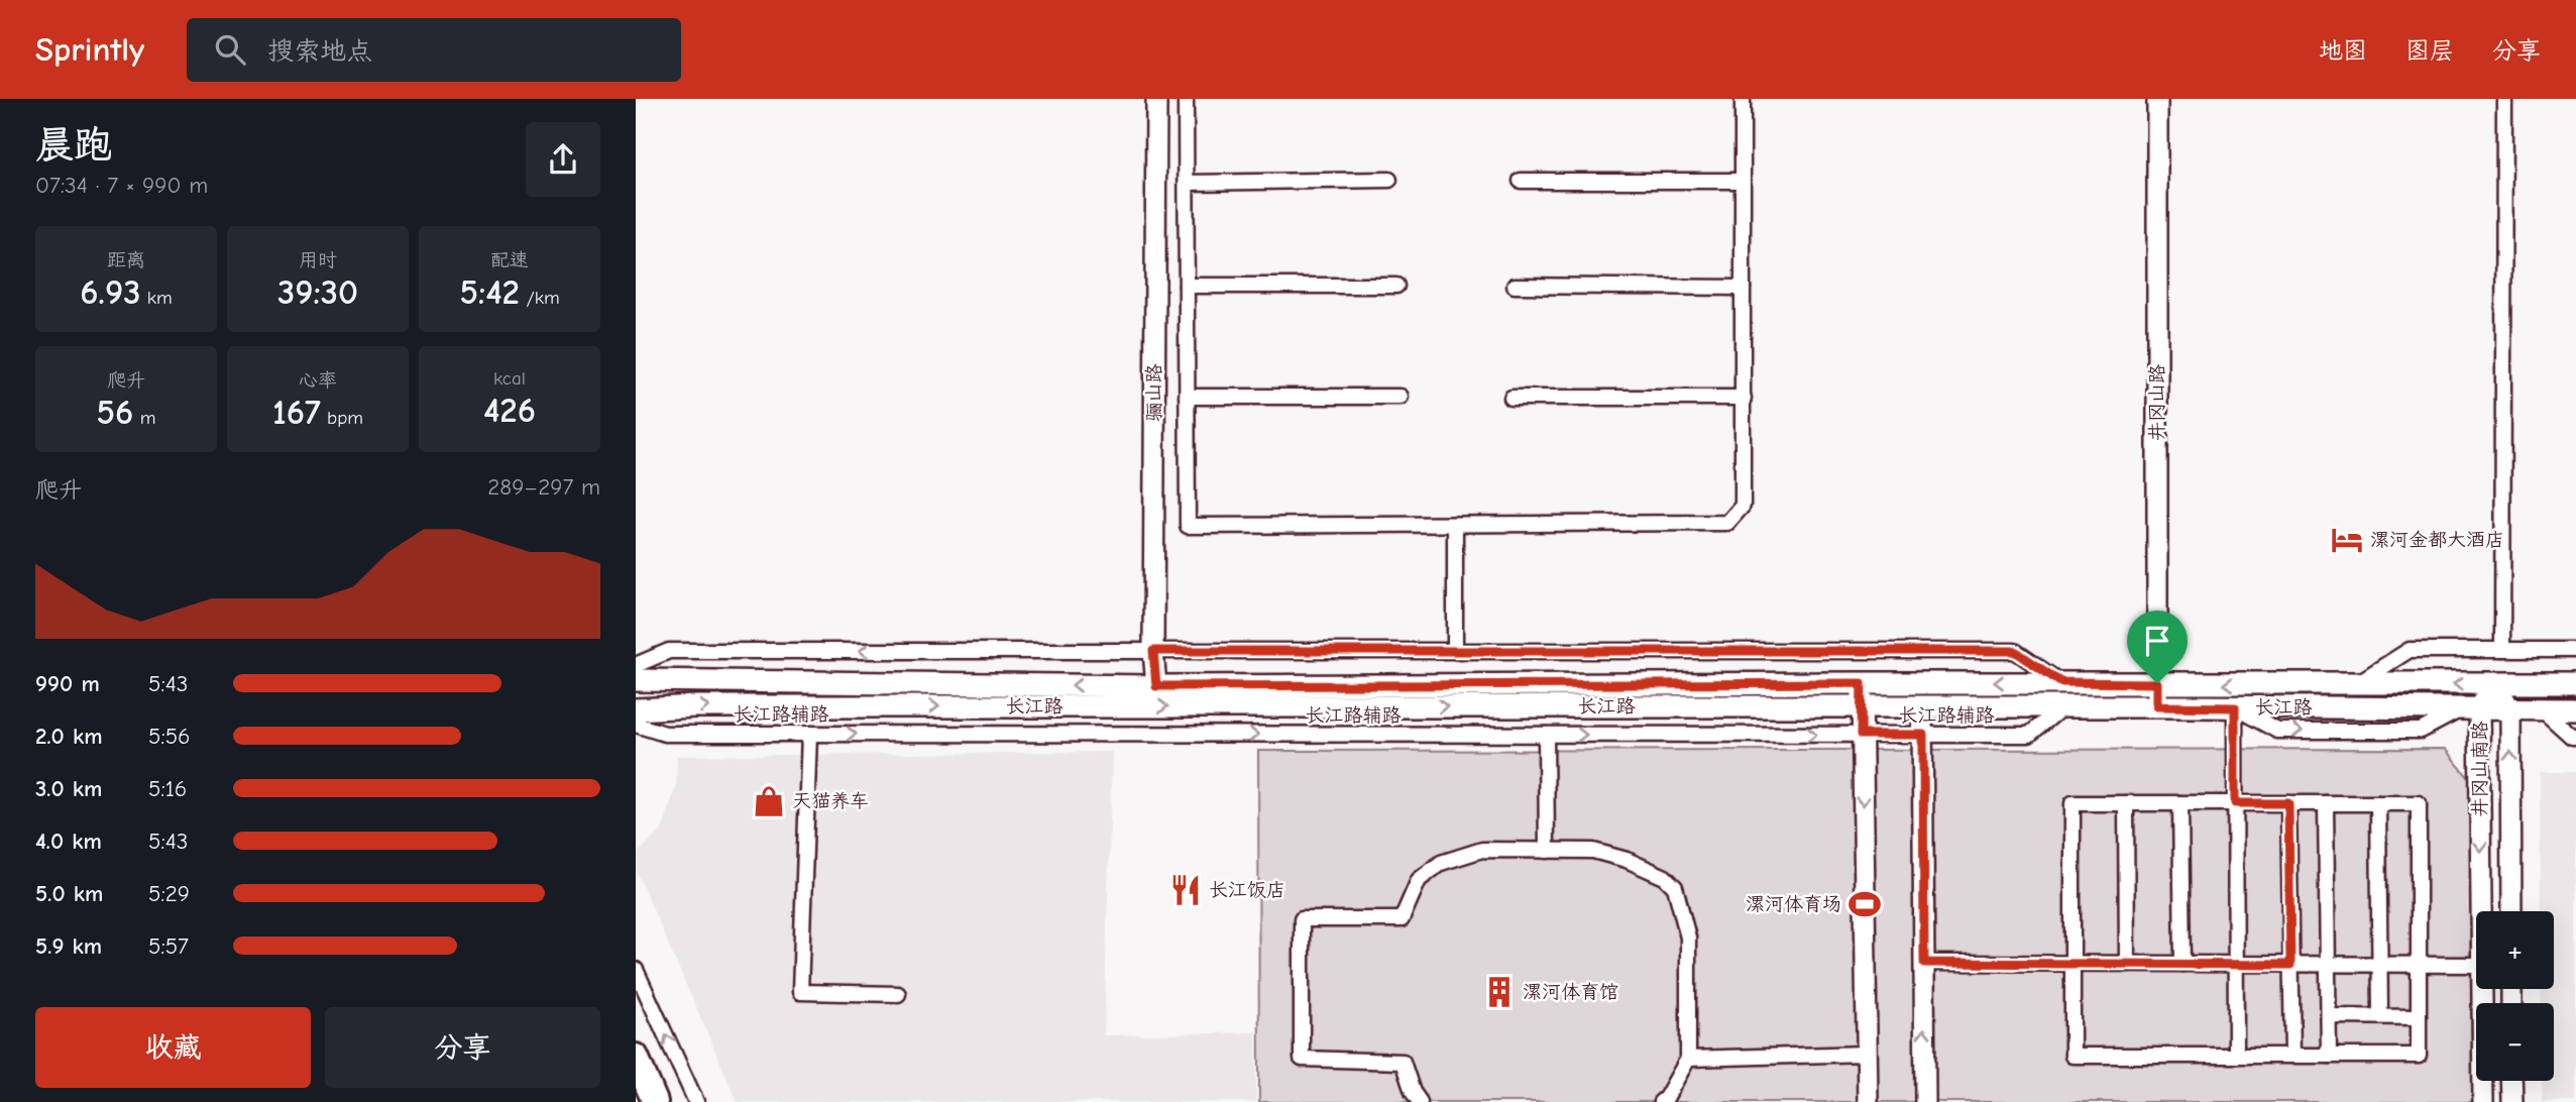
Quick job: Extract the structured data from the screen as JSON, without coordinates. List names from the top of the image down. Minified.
{"streets":{"main road":["长江路"],"street":["骊山路","井冈山路","长江路辅路","井冈山南路"]},"crossings":[["骊山路","长江路"],["井冈山路","长江路"],["长江路","长江路辅路"],["长江路","井冈山南路"]],"places":{"hotel":["漯河金都大酒店"],"shop":["天猫养车"],"restaurant":["长江饭店"],"sports":["漯河体育场"],"building":["漯河体育馆"]},"page":{"header":"Sprintly","search":"搜索地点","nav":["地图","图层","分享"],"heading":["晨跑","07:34 · 7 × 990 m"],"stats":[["距离","6.93 km"],["用时","39:30"],["配速","5:42 /km"],["爬升","56 m"],["心率","167 bpm"],["kcal","426"]],"chart":["爬升","289–297 m"],"list":[{"name":"990 m","note":"5:43"},{"name":"2.0 km","note":"5:56"},{"name":"3.0 km","note":"5:16"},{"name":"4.0 km","note":"5:43"},{"name":"5.0 km","note":"5:29"},{"name":"5.9 km","note":"5:57"}],"map_buttons":["+","−"],"buttons":["收藏","分享"]}}
